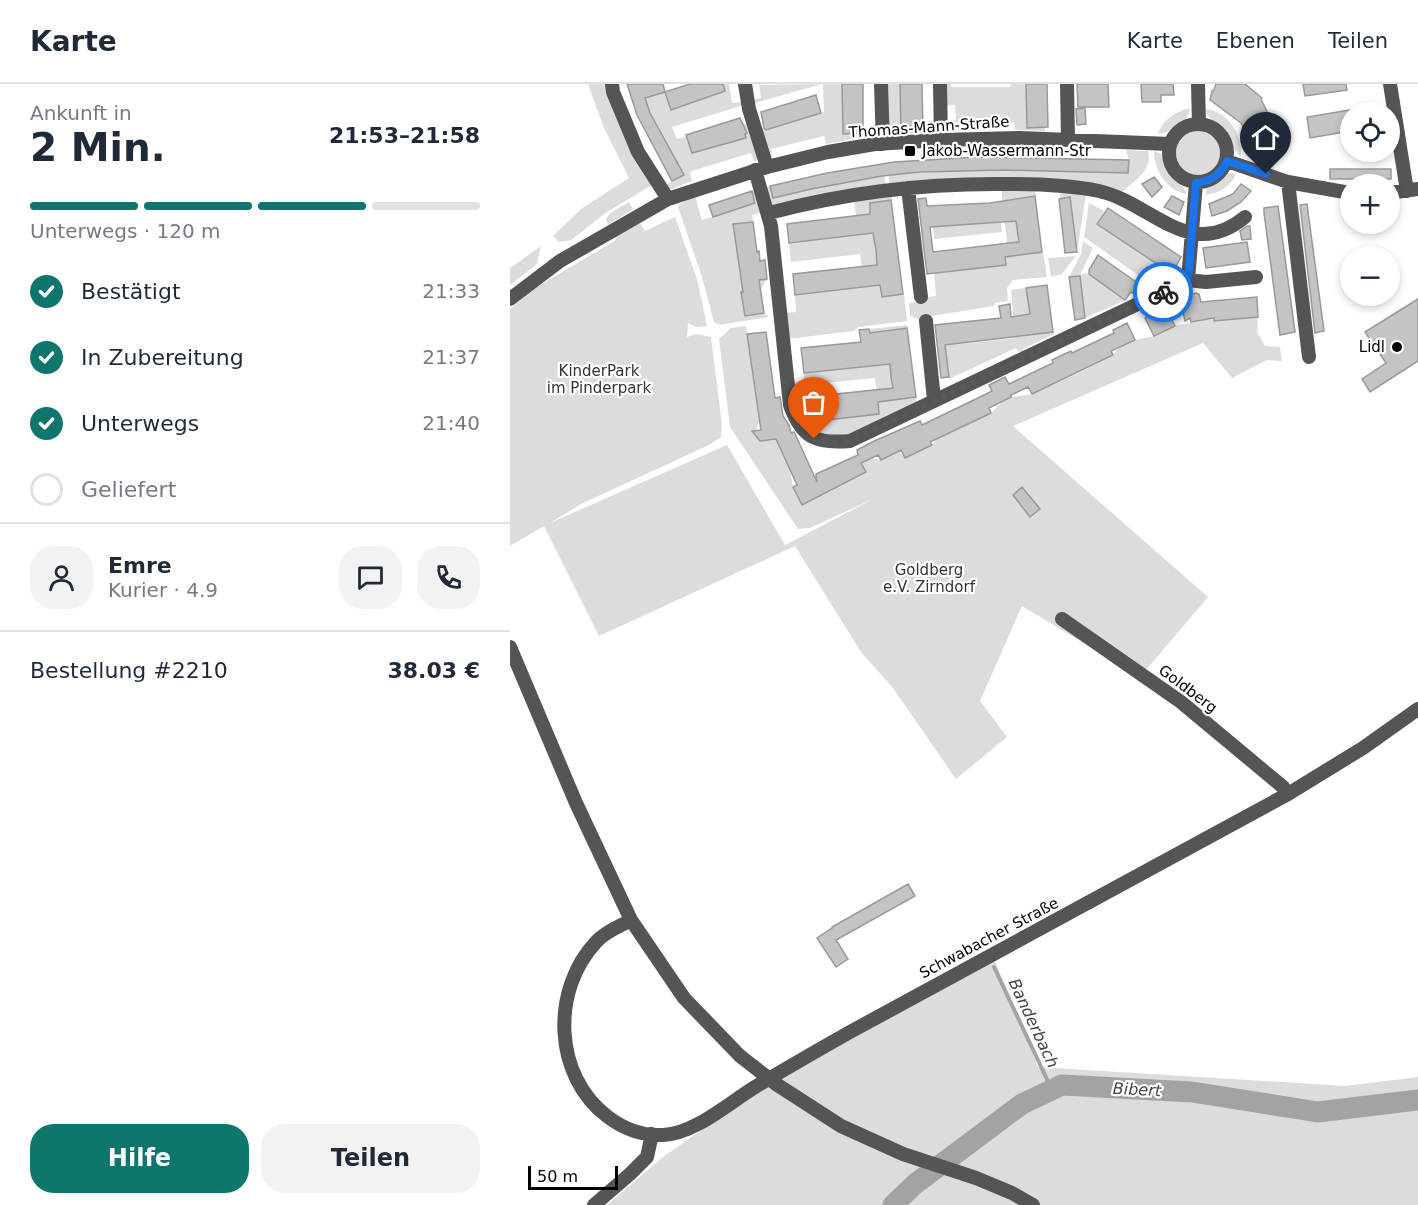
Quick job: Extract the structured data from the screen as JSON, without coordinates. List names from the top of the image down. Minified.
{"streets":{"street":["Thomas-Mann-Straße","Goldberg","Schwabacher Straße"]},"crossings":[["Goldberg","Schwabacher Straße"]],"water":["Banderbach","Bibert"],"parks":["KinderPark im Pinderpark","Goldberg e.V. Zirndorf"],"places":{"transit":["Jakob-Wassermann-Str"],"other":["Lidl"]},"scale_bar":"50 m","page":{"header":"Karte","nav":["Karte","Ebenen","Teilen"],"heading":["2 Min.","Ankunft in","21:53–21:58"],"panel":["Emre","Kurier · 4.9","Bestellung #2210","38.03 €"],"map_buttons":["+","−"],"bar":"Unterwegs · 120 m","list":[["Bestätigt","21:33"],["In Zubereitung","21:37"],["Unterwegs","21:40"],"Geliefert"],"buttons":["Hilfe","Teilen"],"scale":"50 m"}}
